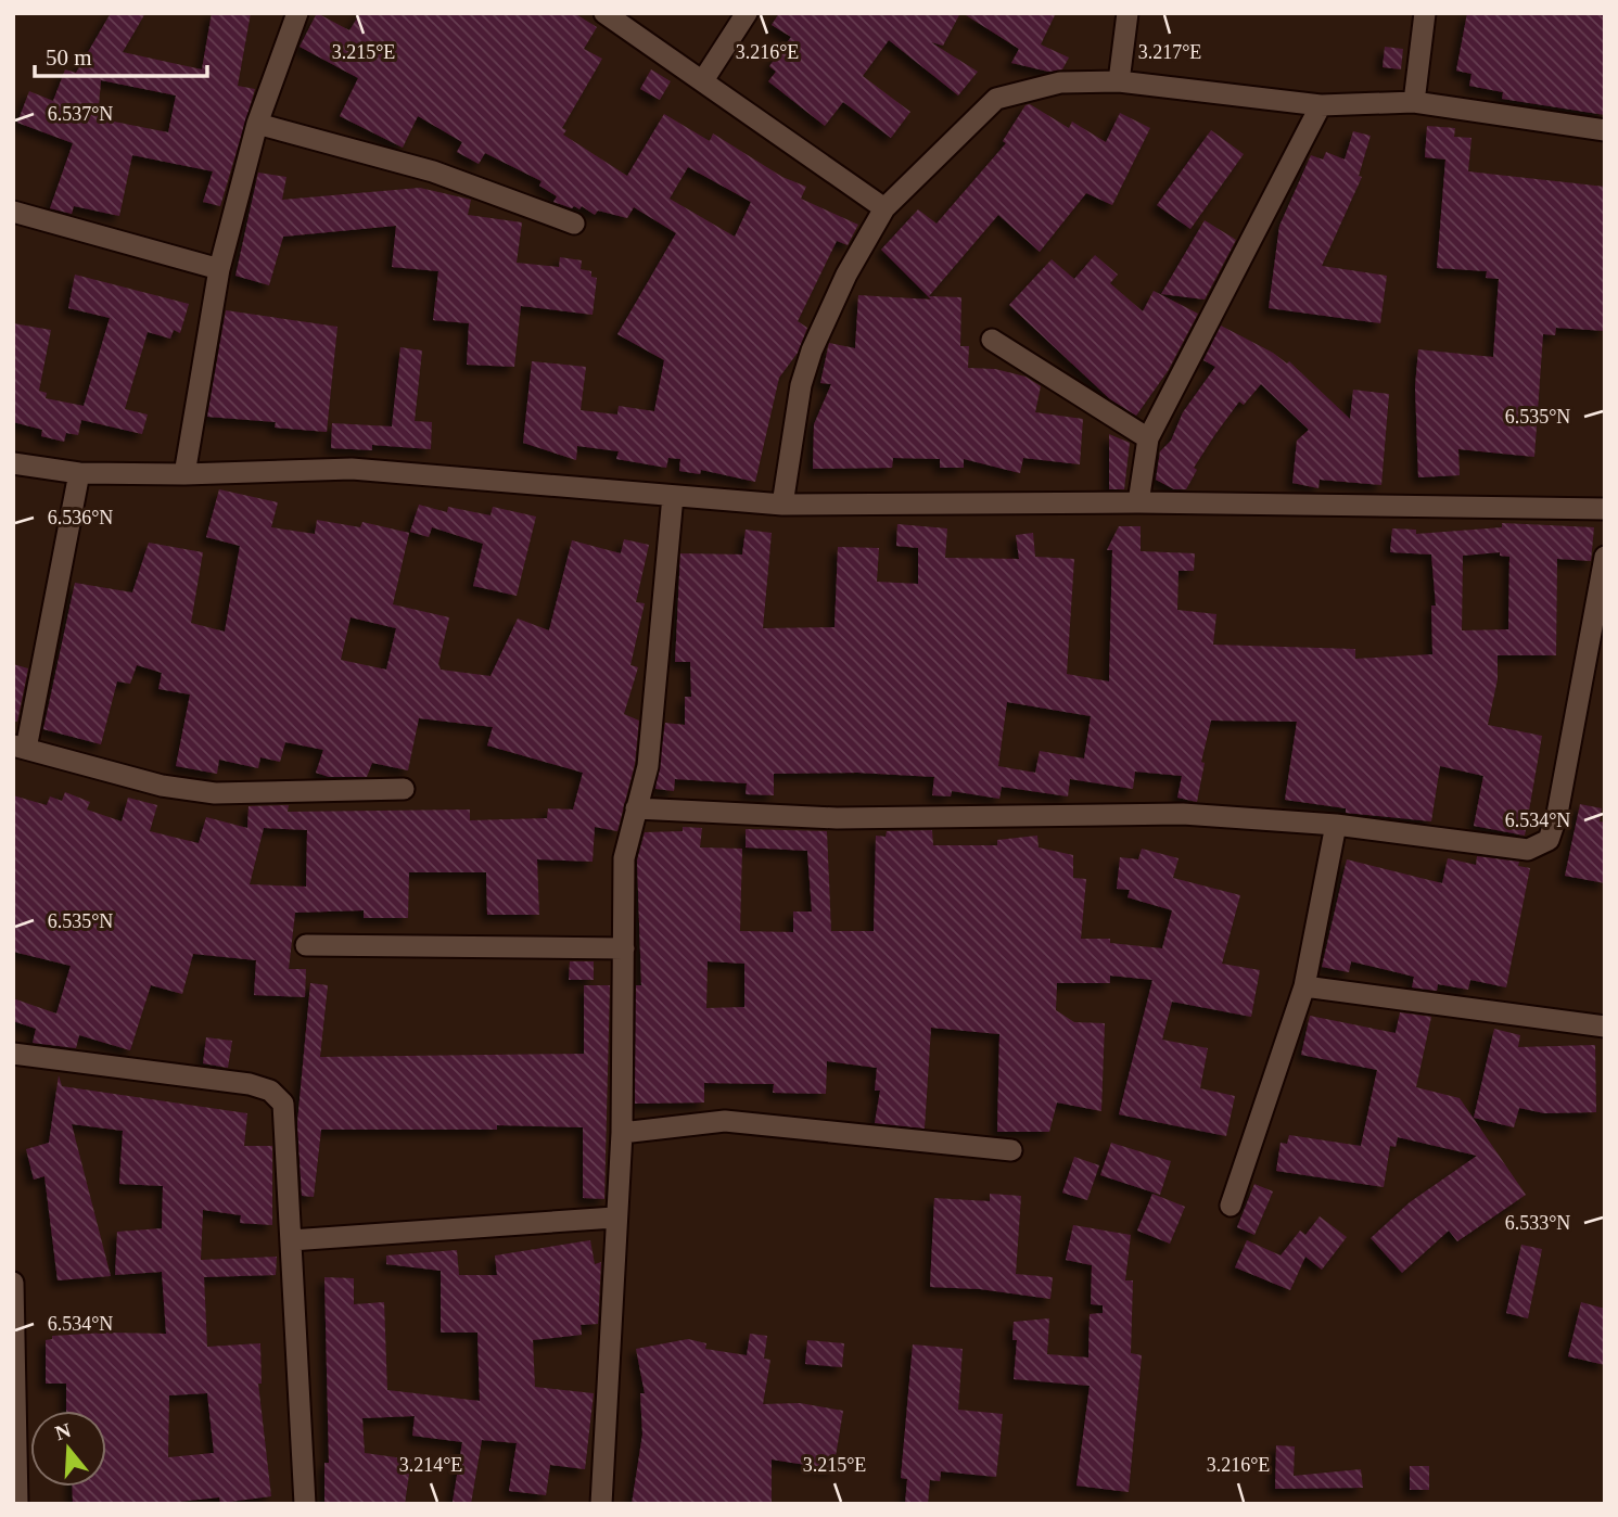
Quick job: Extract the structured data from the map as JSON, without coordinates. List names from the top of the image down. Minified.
{"scale_bar":"50 m","north":"top","coordinates":["3.215°E","3.216°E","3.217°E","6.537°N","6.535°N","6.536°N","6.534°N","6.533°N","3.214°E"]}
